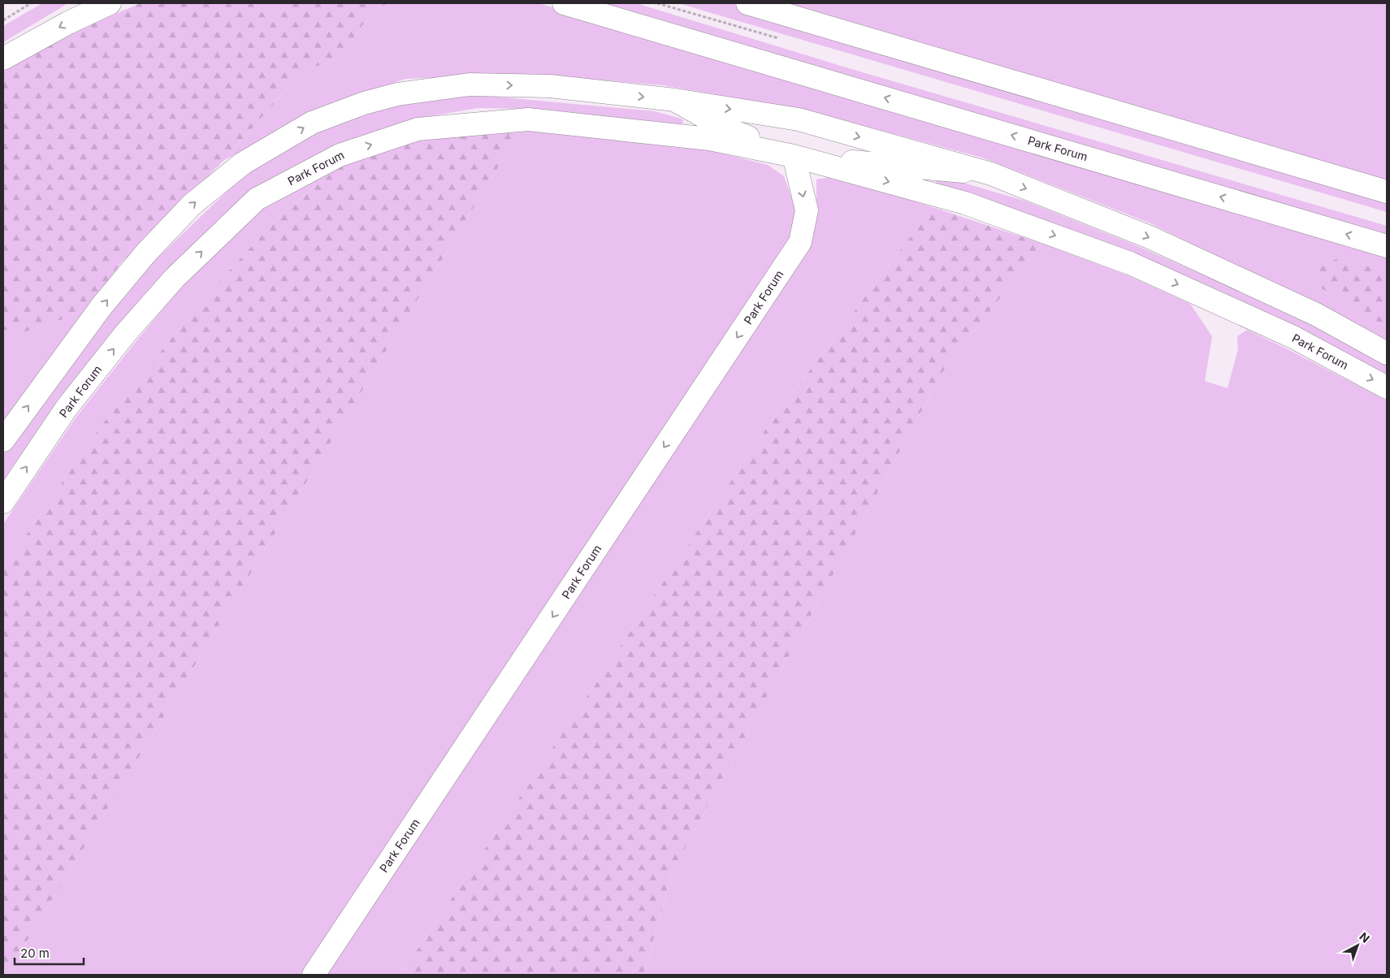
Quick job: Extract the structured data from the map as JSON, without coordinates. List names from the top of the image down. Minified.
{"streets":{"street":["Park Forum"]},"scale_bar":"20 m","north":"top right"}
